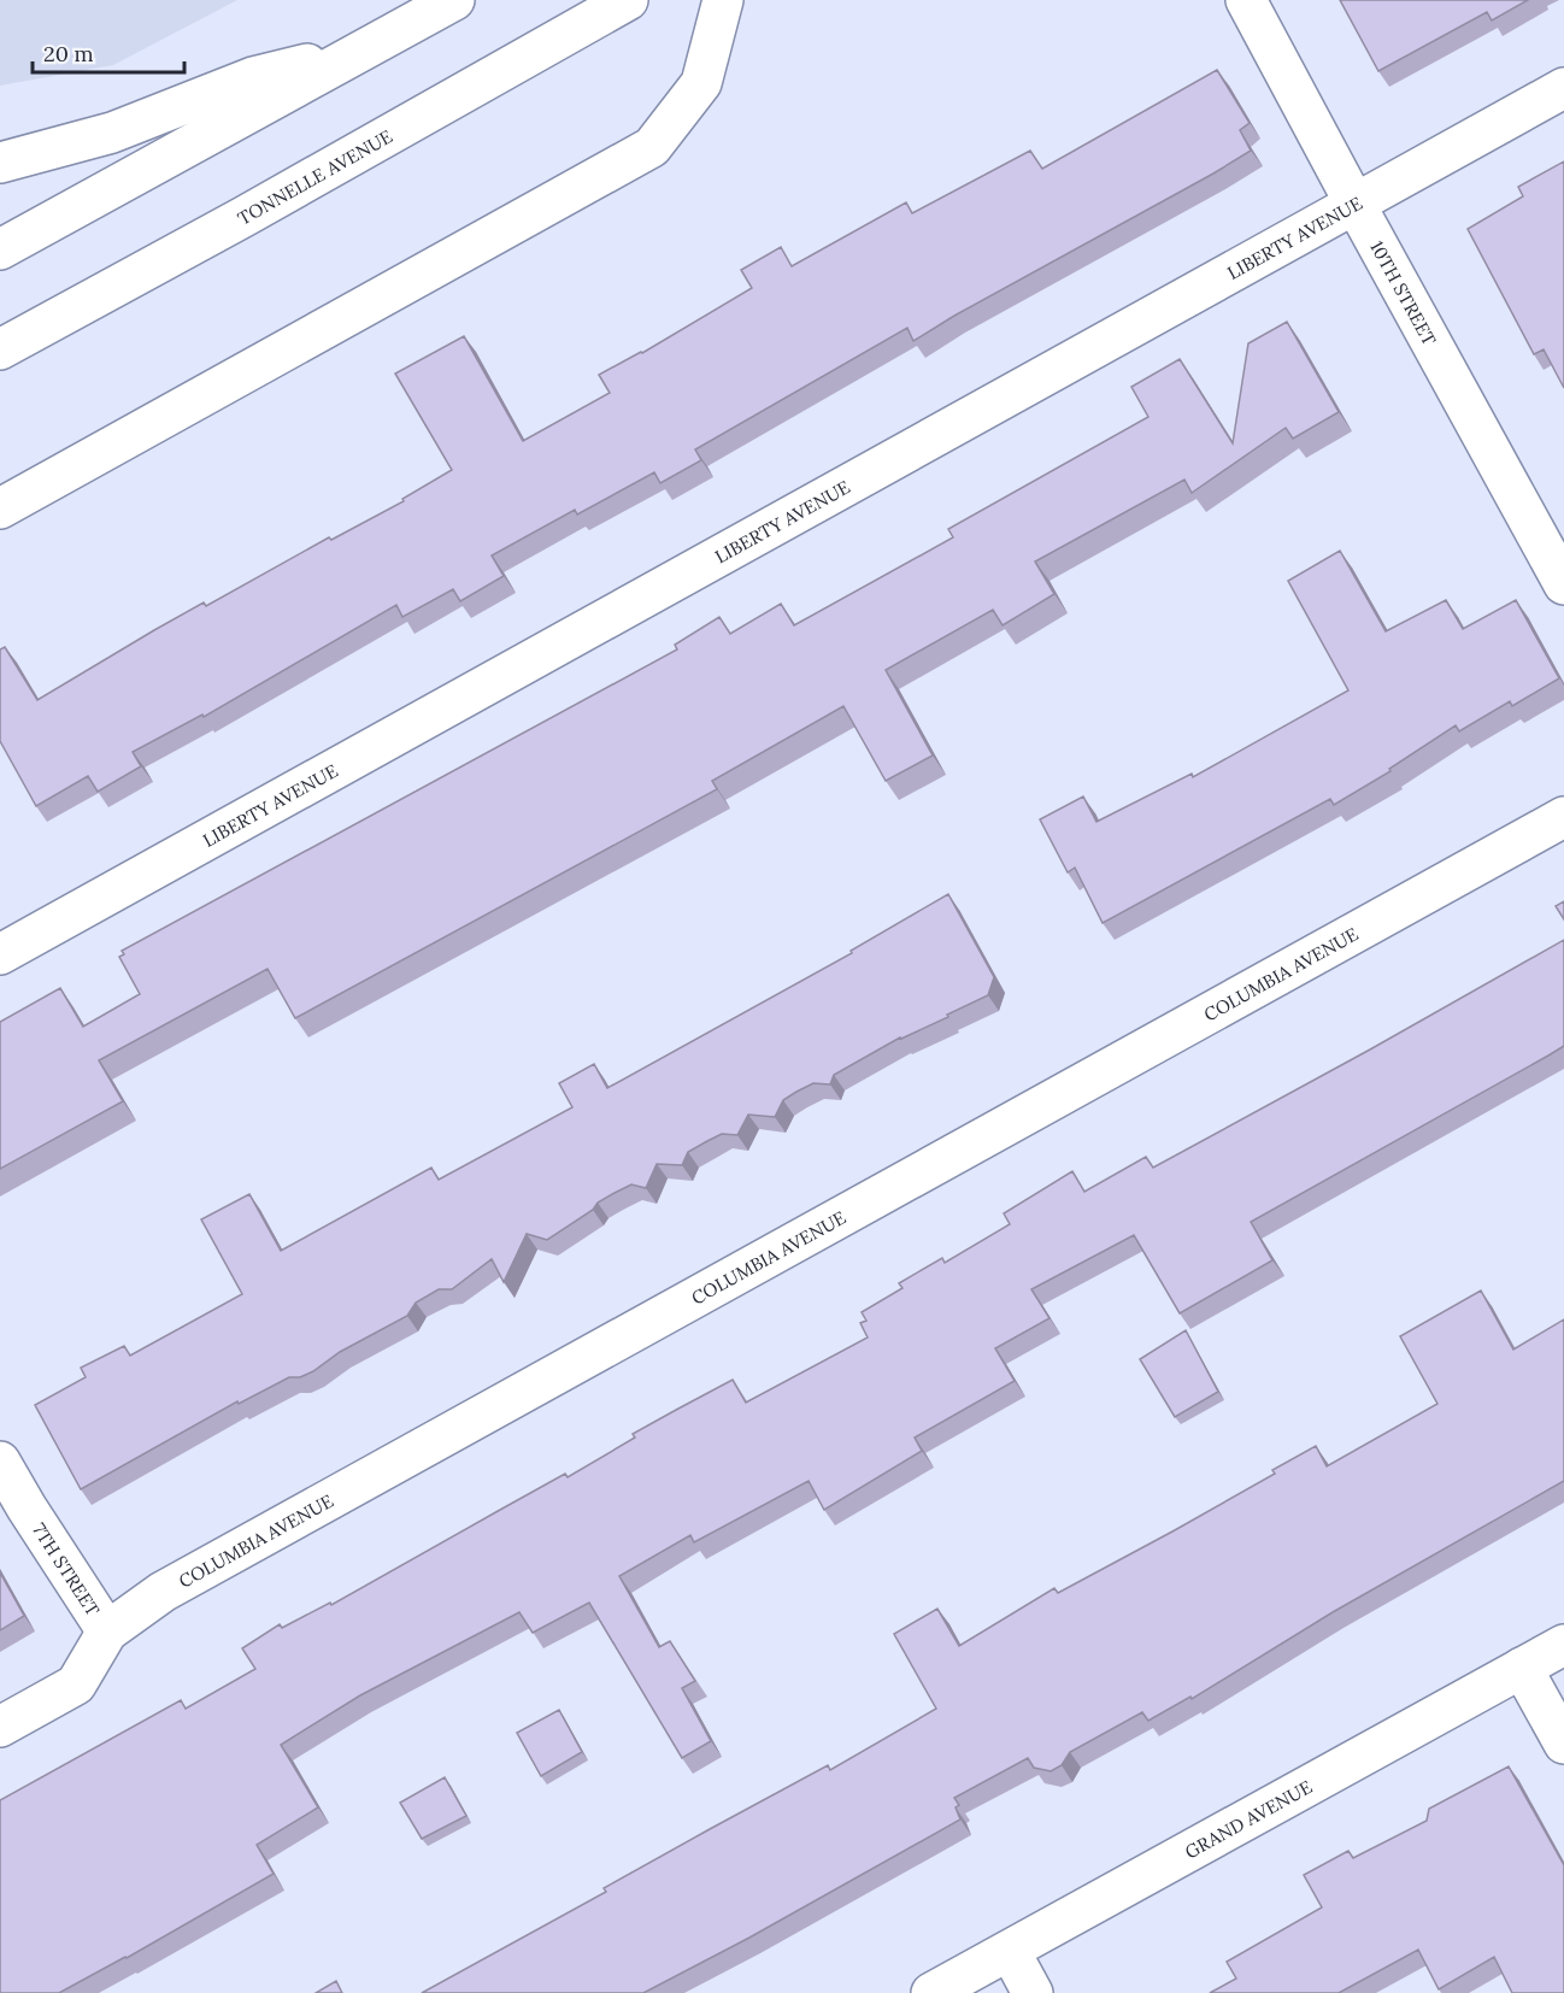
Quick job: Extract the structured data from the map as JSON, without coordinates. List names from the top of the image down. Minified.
{"streets":{"main road":["TONNELLE AVENUE","LIBERTY AVENUE","10TH STREET","COLUMBIA AVENUE","7TH STREET","GRAND AVENUE"]},"crossings":[["LIBERTY AVENUE","10TH STREET"],["COLUMBIA AVENUE","7TH STREET"]],"scale_bar":"20 m"}
